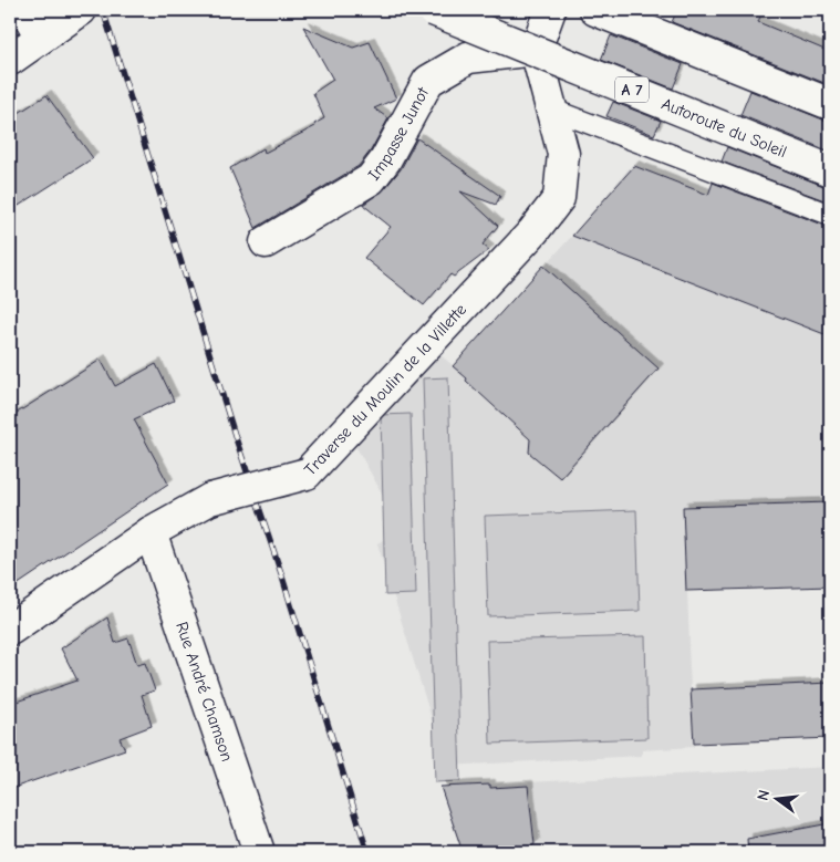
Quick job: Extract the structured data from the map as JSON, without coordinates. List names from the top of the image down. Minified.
{"streets":{"main road":["A 7","Autoroute du Soleil","Impasse Junot","Traverse du Moulin de la Villette","Rue André Chamson"]},"crossings":[["Impasse Junot","Traverse du Moulin de la Villette"],["Traverse du Moulin de la Villette","Rue André Chamson"]],"north":"left"}
